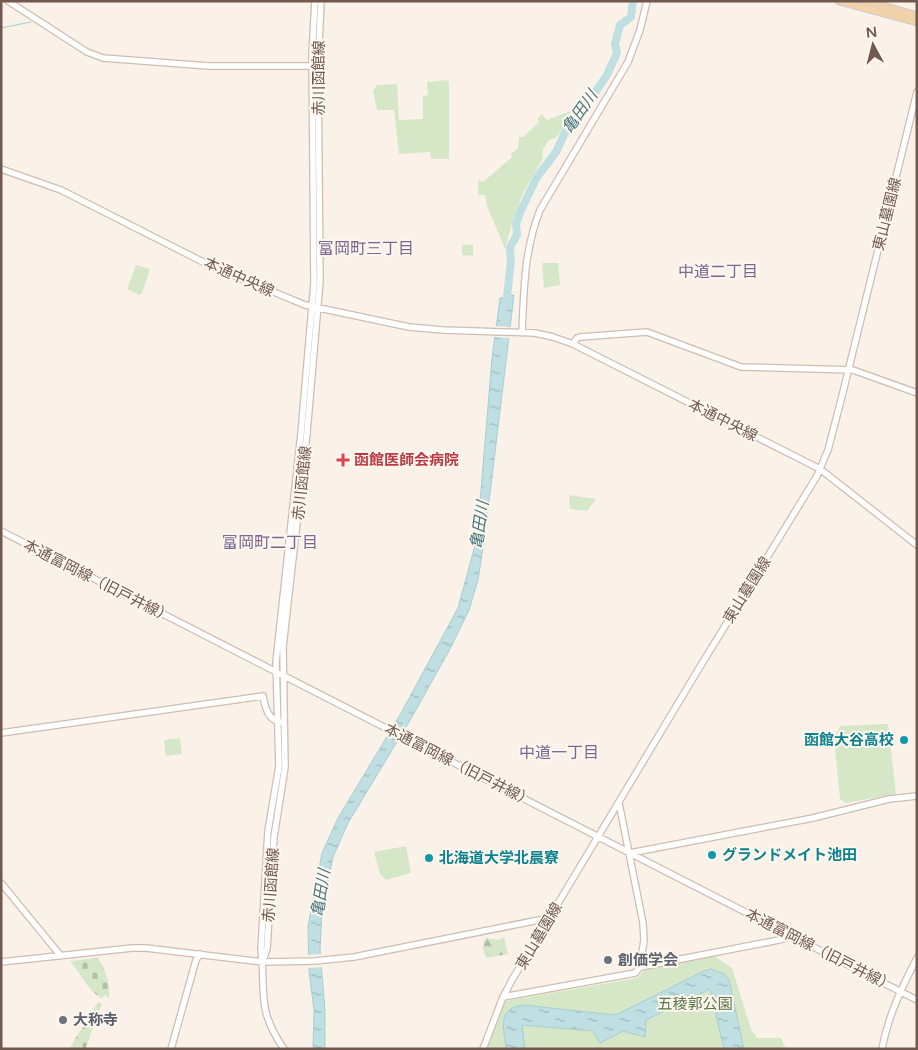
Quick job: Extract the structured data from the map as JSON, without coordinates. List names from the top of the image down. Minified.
{"streets":{"street":["赤川函館線","東山墓園線","本通中央線","本通富岡線（旧戸井線）"]},"crossings":[["赤川函館線","本通中央線"],["赤川函館線","本通富岡線（旧戸井線）"],["東山墓園線","本通中央線"],["東山墓園線","本通富岡線（旧戸井線）"]],"districts":["富岡町三丁目","中道二丁目","富岡町二丁目","中道一丁目"],"water":["亀田川"],"parks":["五稜郭公園"],"places":{"health":["函館医師会病院"],"other":["函館大谷高校","グランドメイト池田","北海道大学北晨寮","創価学会","大称寺"]},"north":"top"}
